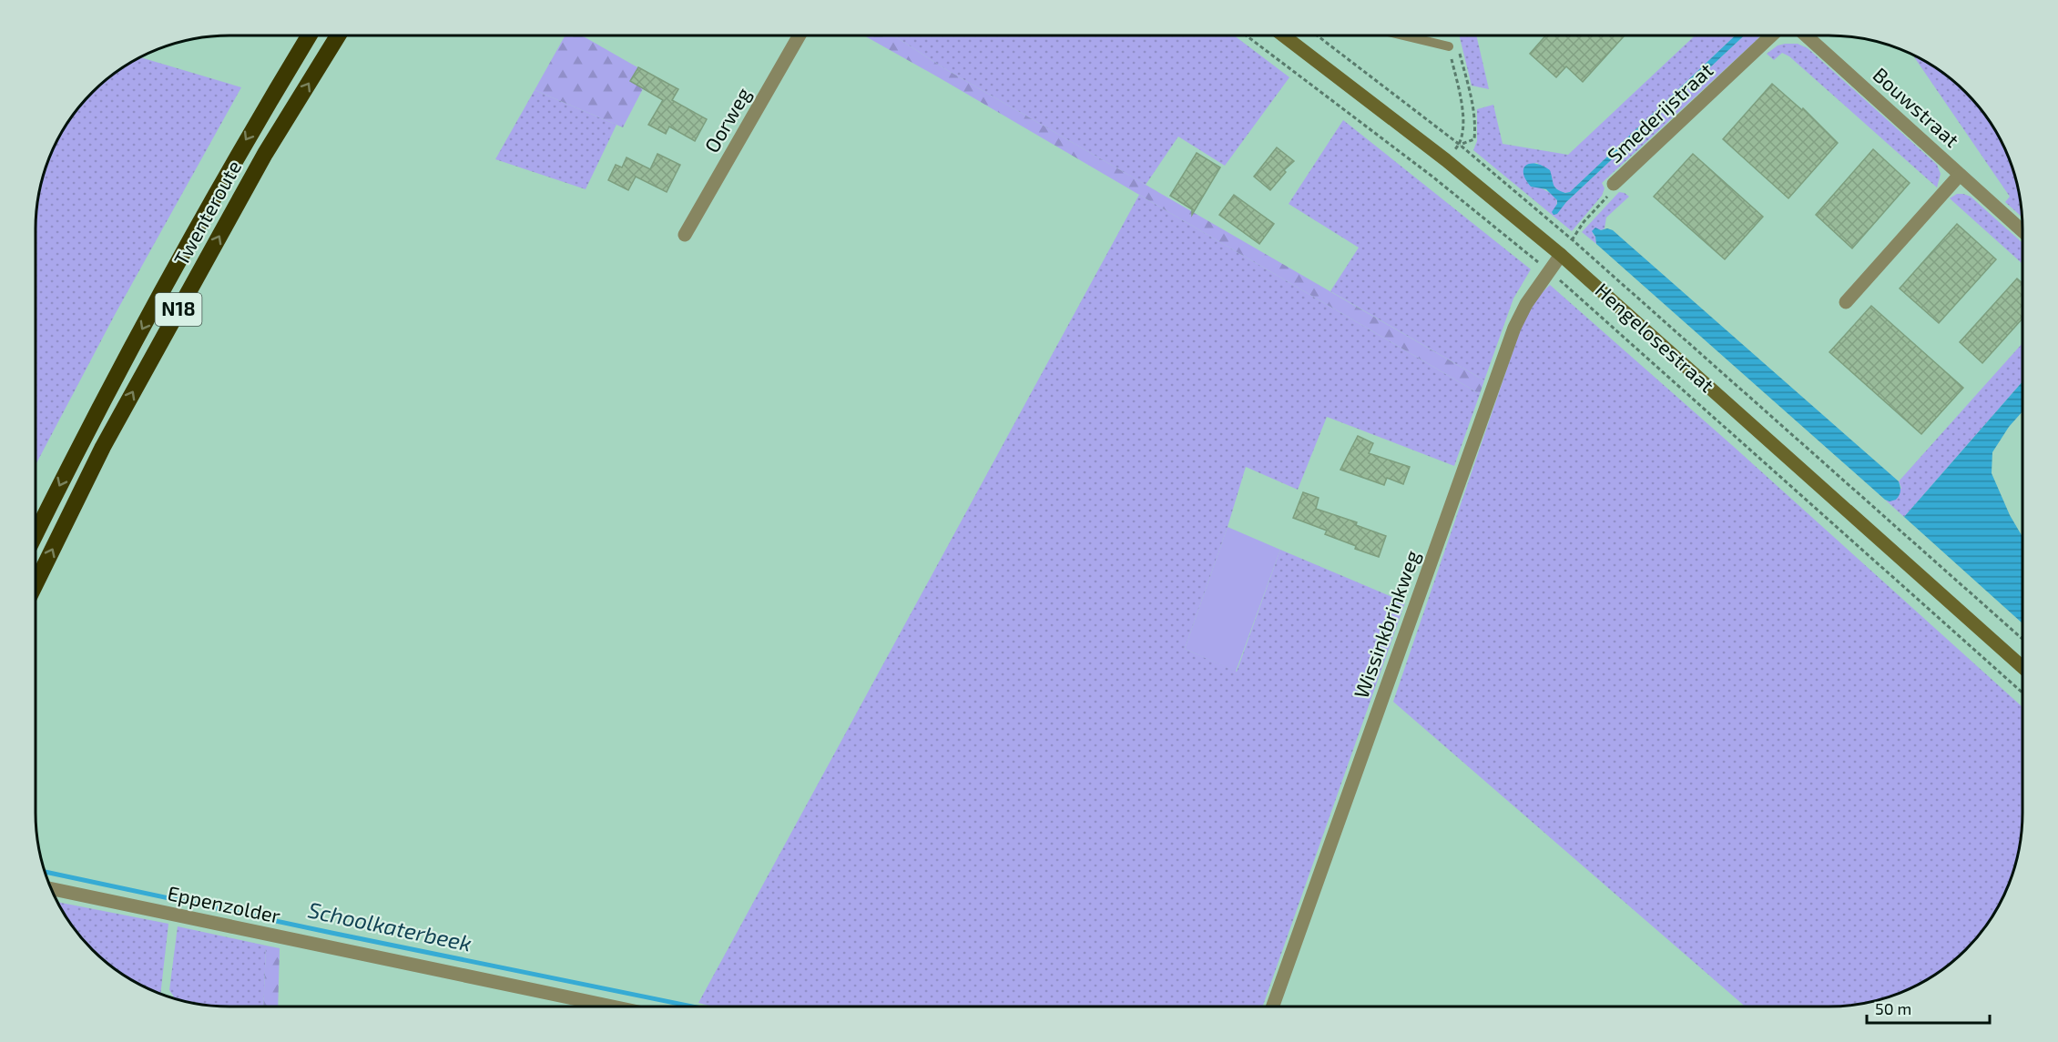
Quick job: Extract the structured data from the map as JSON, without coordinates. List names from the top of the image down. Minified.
{"streets":{"highway":["Twenteroute","N18"],"main road":["Hengelosestraat"],"street":["Bouwstraat","Smederijstraat","Oorweg","Wissinkbrinkweg","Eppenzolder"]},"crossings":[["Hengelosestraat","Wissinkbrinkweg"]],"water":["Schoolkaterbeek"],"scale_bar":"50 m"}
